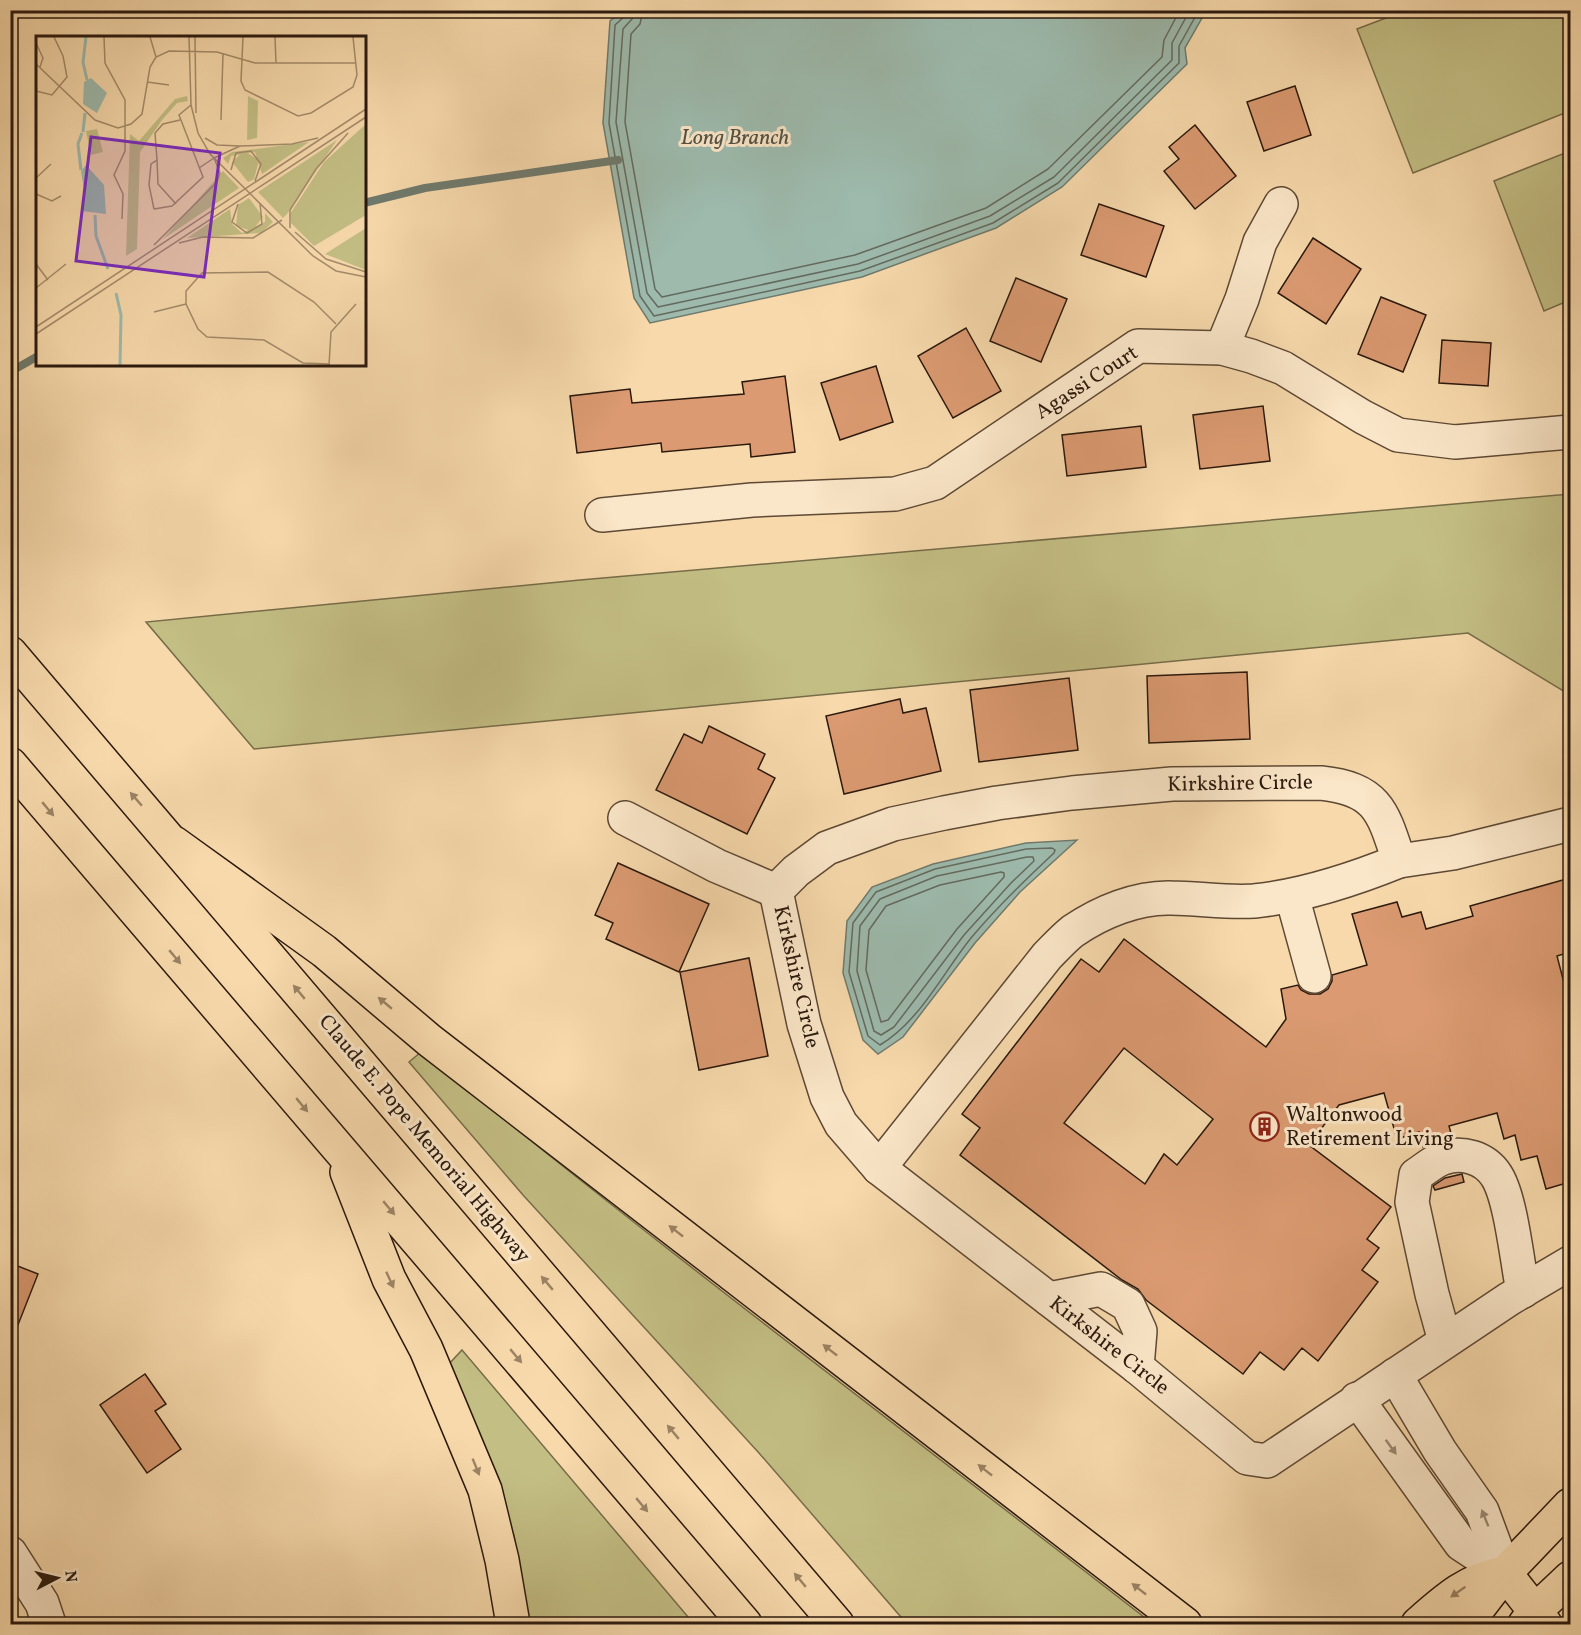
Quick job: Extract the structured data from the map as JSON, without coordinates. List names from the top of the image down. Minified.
{"streets":{"main road":["Claude E. Pope Memorial Highway"],"street":["Agassi Court","Kirkshire Circle"]},"water":["Long Branch"],"places":{"building":["Waltonwood Retirement Living"]},"north":"right"}
